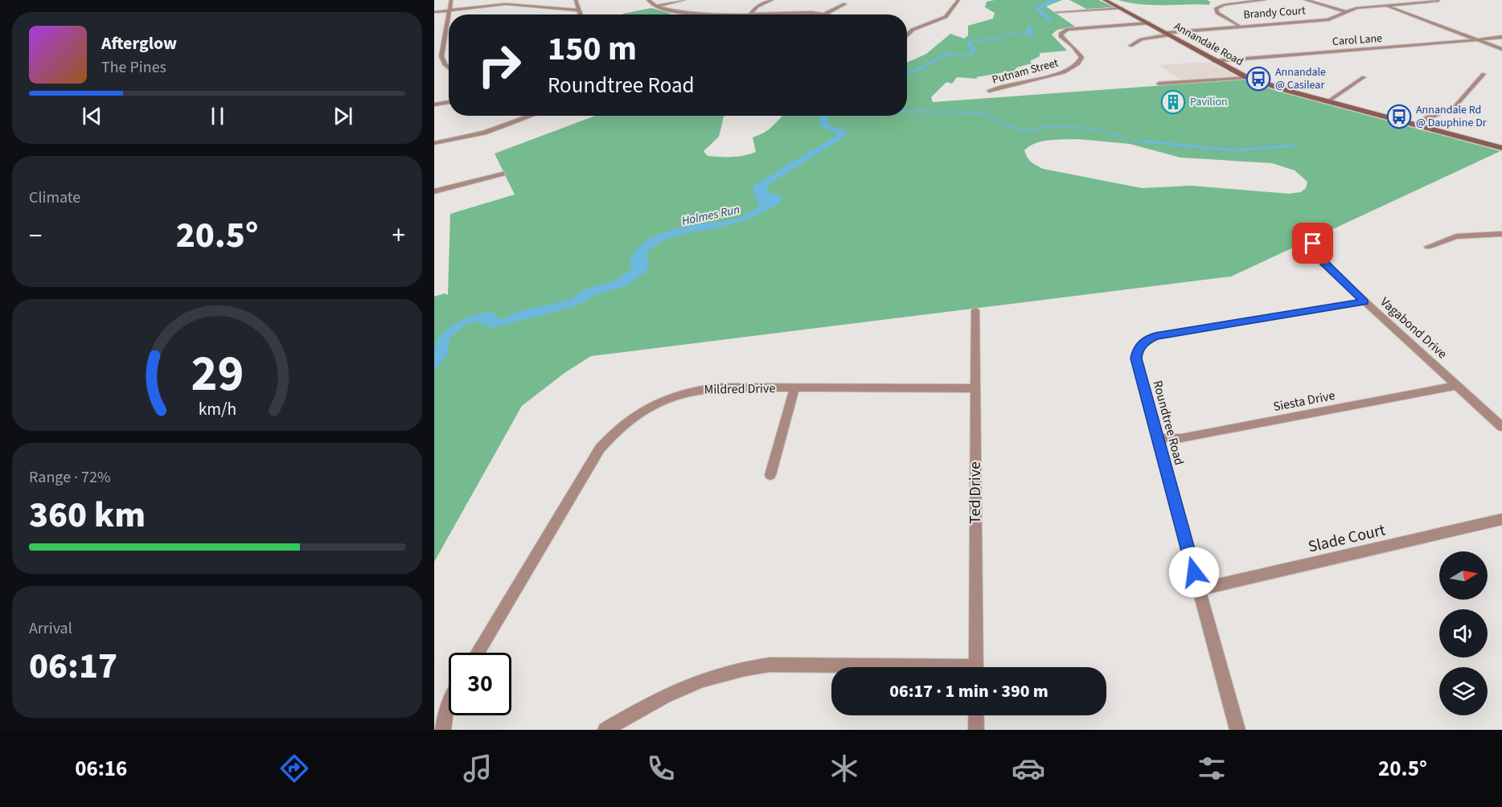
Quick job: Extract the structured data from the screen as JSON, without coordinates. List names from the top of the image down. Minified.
{"streets":{"main road":["Annandale Road"],"street":["Brandy Court","Carol Lane","Putnam Street","Vagabond Drive","Mildred Drive","Siesta Drive","Roundtree Road","Ted Drive","Slade Court"]},"crossings":[["Brandy Court","Annandale Road"],["Carol Lane","Annandale Road"],["Annandale Road","Putnam Street"],["Vagabond Drive","Siesta Drive"],["Vagabond Drive","Roundtree Road"],["Mildred Drive","Ted Drive"],["Siesta Drive","Roundtree Road"],["Roundtree Road","Slade Court"]],"water":["Holmes Run"],"places":{"bus stop":["Annandale @ Casilear","Annandale Rd @ Dauphine Dr"],"building":["Pavilion"]},"north":"right","page":{"turn":["150 m","Roundtree Road"],"song":["Afterglow","The Pines"],"tile":["Climate",["Range · 72%","360 km"],["Arrival","06:17"]],"heat":["−","20.5°","+"],"limit":"30","trip":"06:17 · 1 min · 390 m","tabs":["06:16","20.5°"],"gauge":["29","km/h"]}}
